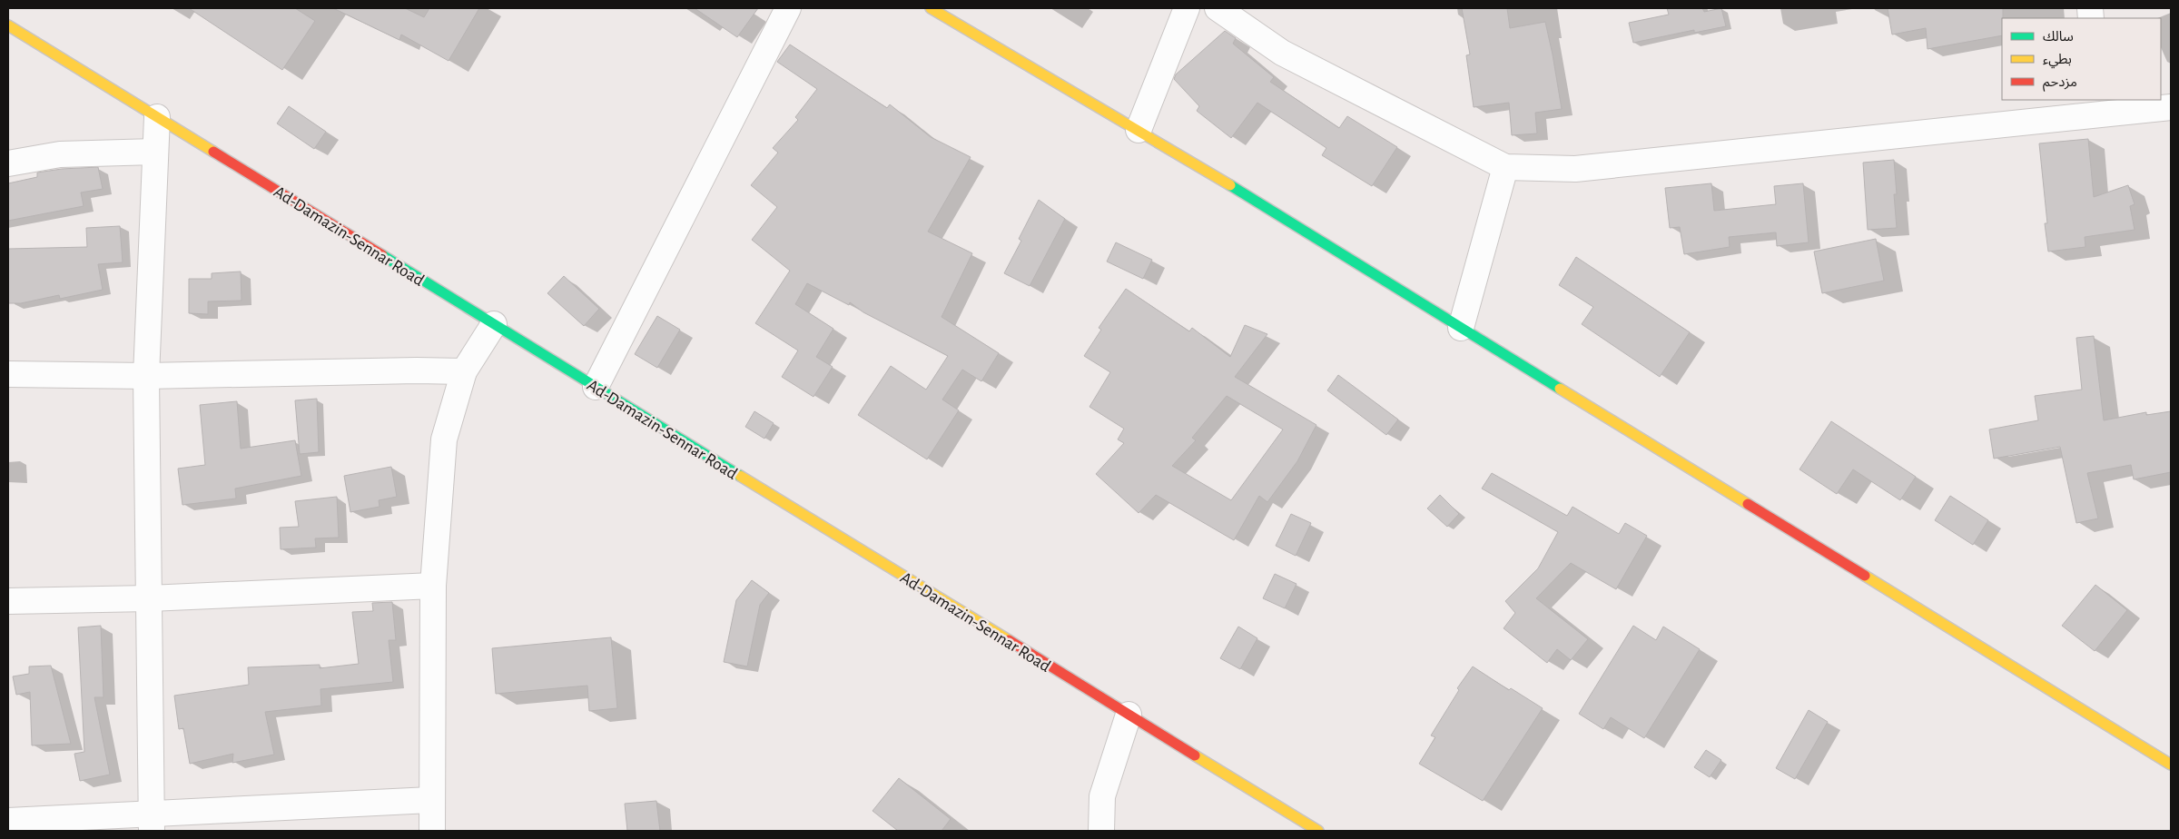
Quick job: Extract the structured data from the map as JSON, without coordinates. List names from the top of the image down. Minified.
{"streets":{"main road":["Ad-Damazin-Sennar Road"]},"legend":["سالك","بطيء","مزدحم"]}
